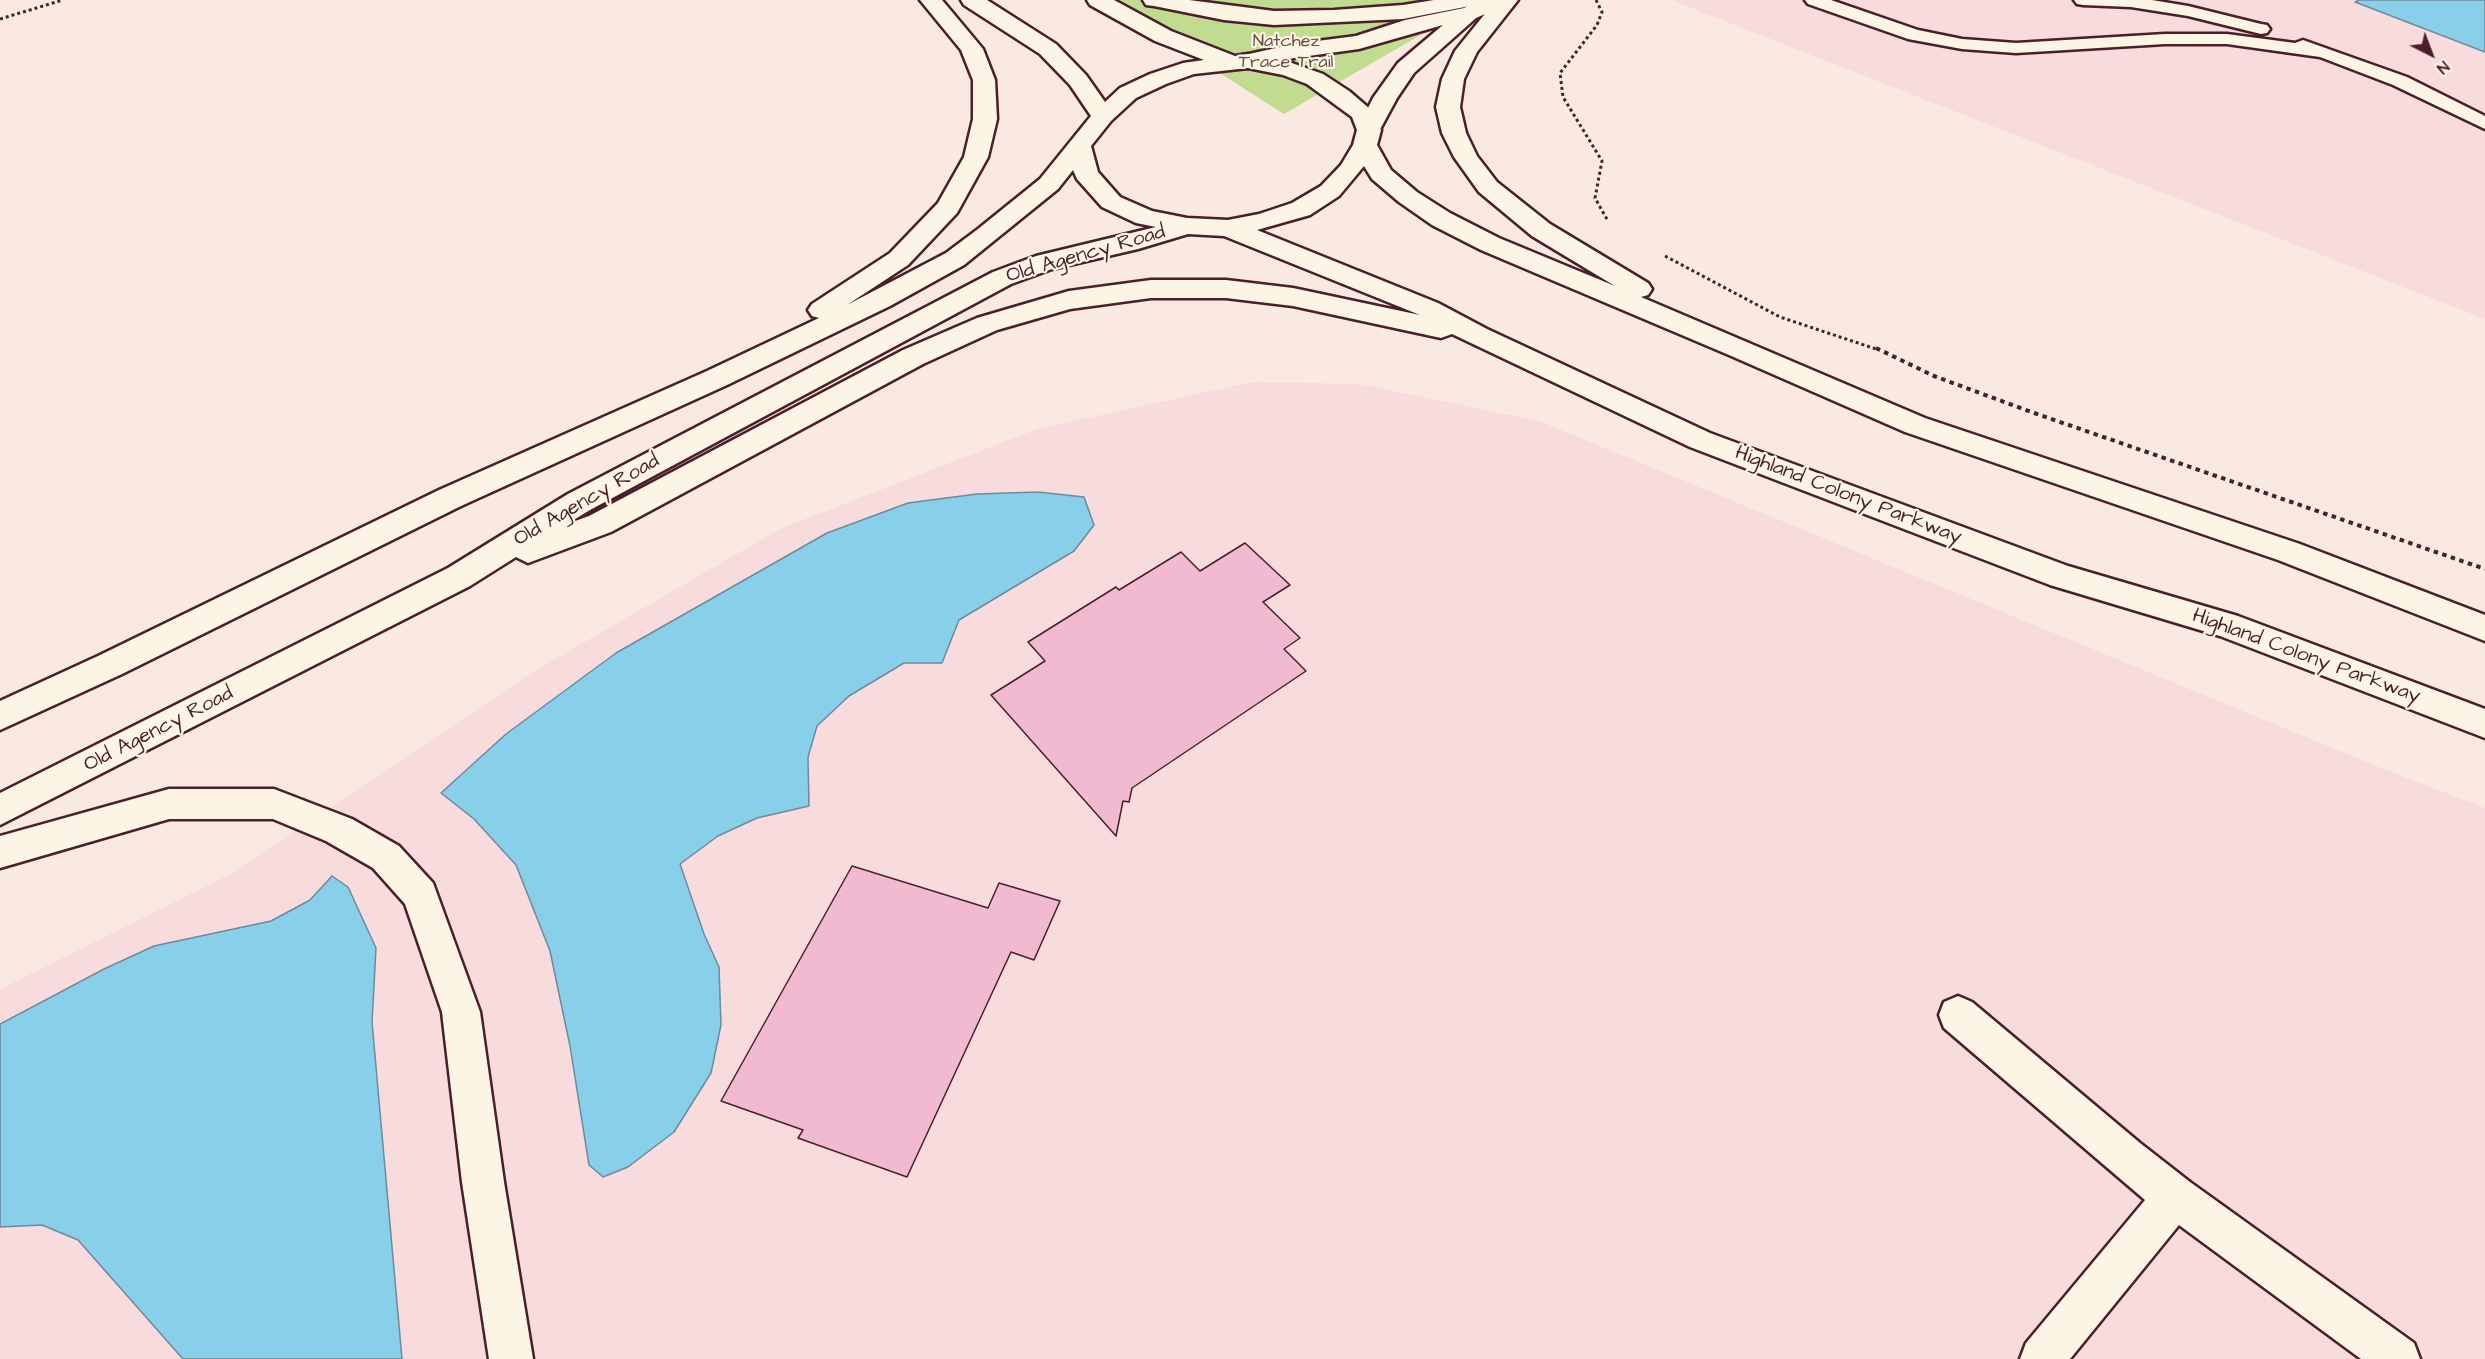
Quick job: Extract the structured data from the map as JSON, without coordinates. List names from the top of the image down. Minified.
{"streets":{"street":["Old Agency Road","Highland Colony Parkway"]},"parks":["Natchez Trace Trail"],"north":"bottom right"}
